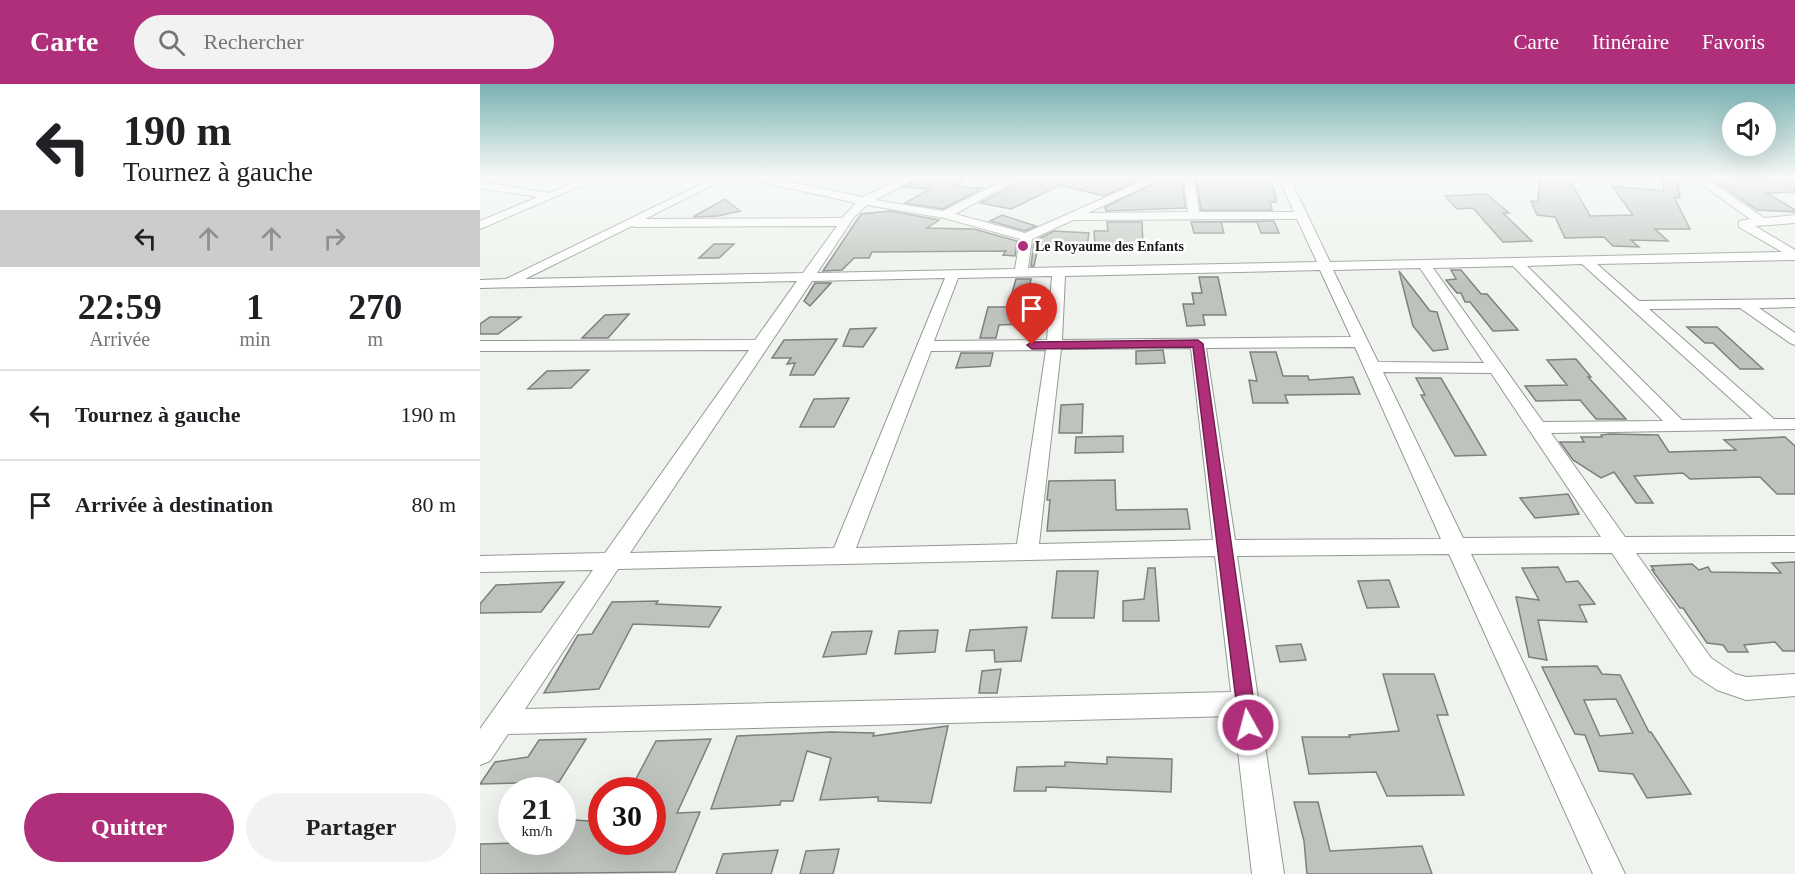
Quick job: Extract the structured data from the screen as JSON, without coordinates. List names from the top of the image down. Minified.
{"places":["Le Royaume des Enfants"],"page":{"header":"Carte","search":"Rechercher","nav":["Carte","Itinéraire","Favoris"],"turn":["190 m","Tournez à gauche"],"eta":["22:59","Arrivée","1","min","270","m"],"list":[{"name":"Tournez à gauche","value":"190 m"},{"name":"Arrivée à destination","value":"80 m"}],"speed":"21 km/h","limit":"30","buttons":["Quitter","Partager"]}}
